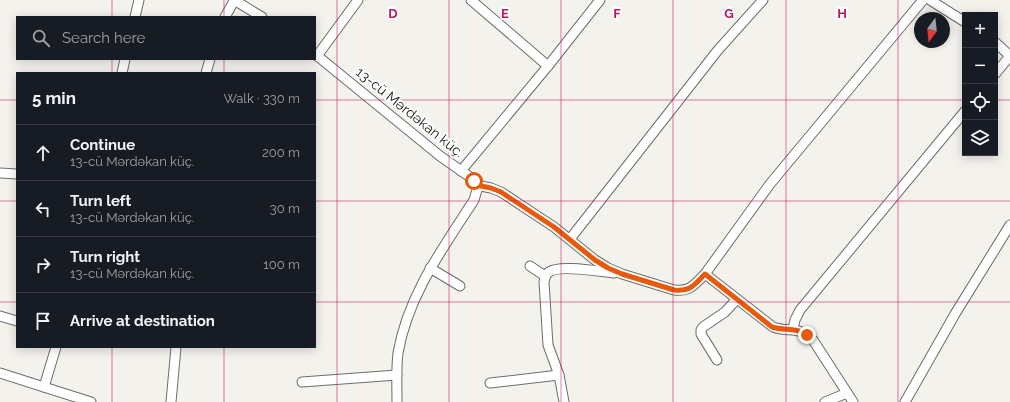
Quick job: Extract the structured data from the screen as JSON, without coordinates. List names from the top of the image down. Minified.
{"streets":{"street":["13-cü Mərdəkan küç."]},"north":"bottom","page":{"map_buttons":["+","−"],"search":"Search here","heading":["5 min","Walk · 330 m"],"list":[["Continue","13-cü Mərdəkan küç.","200 m"],["Turn left","13-cü Mərdəkan küç.","30 m"],["Turn right","13-cü Mərdəkan küç.","100 m"],"Arrive at destination"]},"grid":{"columns":["D","E","F","G","H"]}}
